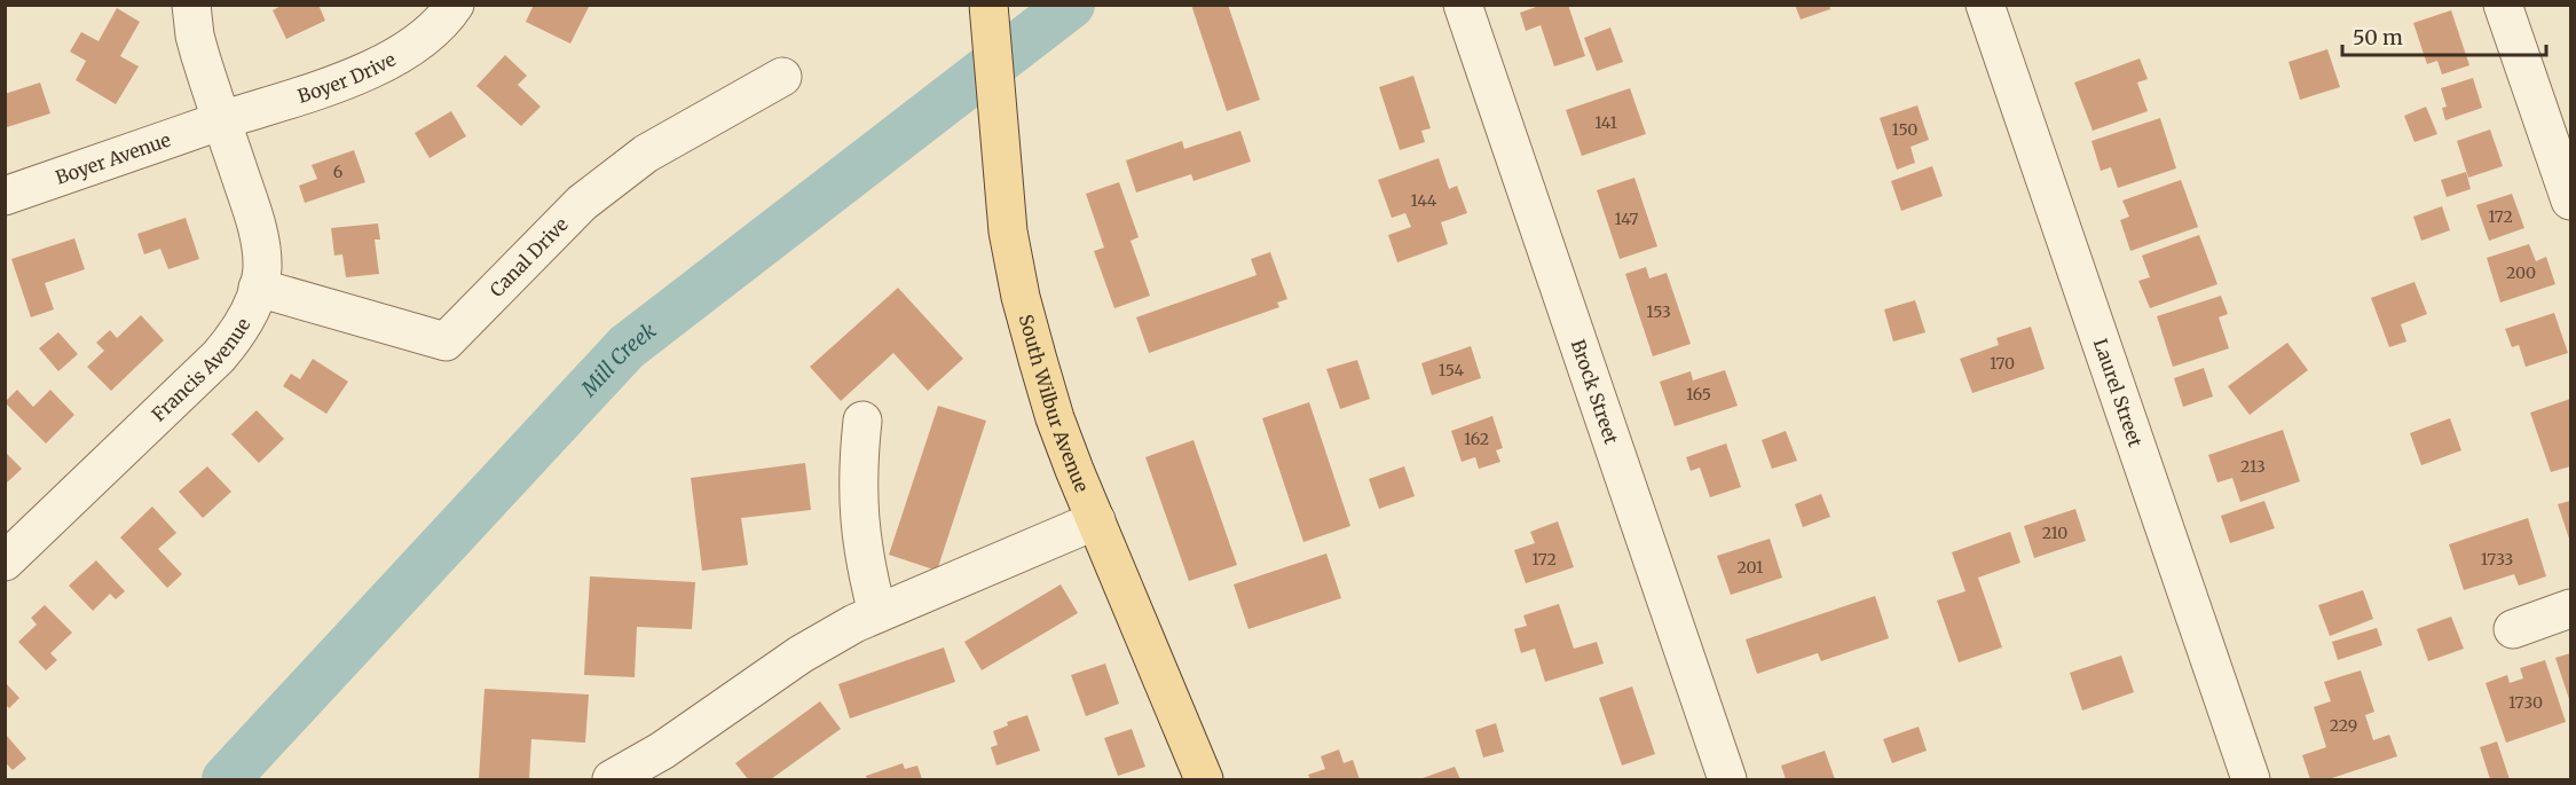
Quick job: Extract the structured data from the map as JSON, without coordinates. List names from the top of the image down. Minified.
{"streets":{"main road":["South Wilbur Avenue"],"street":["Boyer Drive","Boyer Avenue","Canal Drive","Francis Avenue","Brock Street","Laurel Street"]},"crossings":[["Boyer Drive","Boyer Avenue"],["Boyer Drive","Francis Avenue"],["Boyer Avenue","Francis Avenue"],["Canal Drive","Francis Avenue"]],"water":["Mill Creek"],"house_numbers":["141","150","6","144","172","147","200","153","170","154","165","162","213","210","172","1733","201","1730","229"],"scale_bar":"50 m"}
